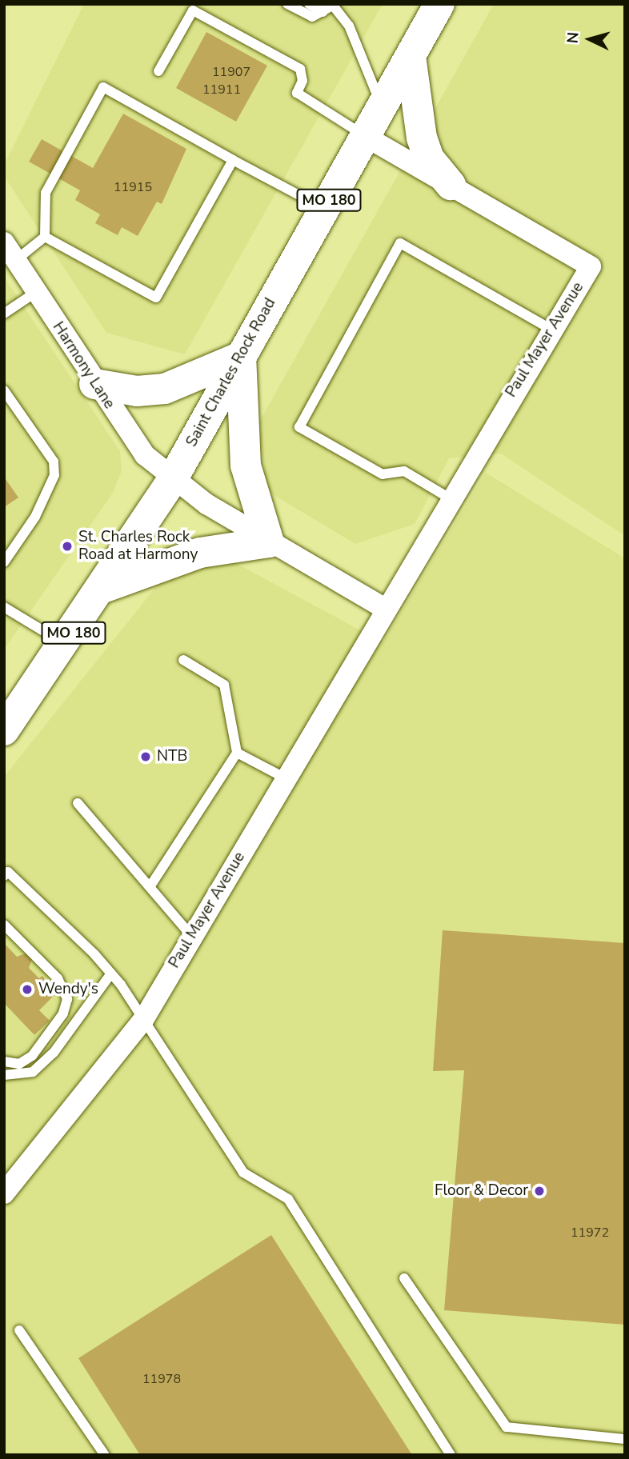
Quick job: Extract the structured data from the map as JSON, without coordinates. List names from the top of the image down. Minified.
{"streets":{"main road":["MO 180","Saint Charles Rock Road"],"street":["Paul Mayer Avenue","Harmony Lane"]},"crossings":[["Paul Mayer Avenue","Saint Charles Rock Road"],["Harmony Lane","Saint Charles Rock Road"]],"places":["St. Charles Rock Road at Harmony","NTB","Wendy's","Floor & Decor"],"house_numbers":["11907","11911","11915","11972","11978"],"north":"left"}
